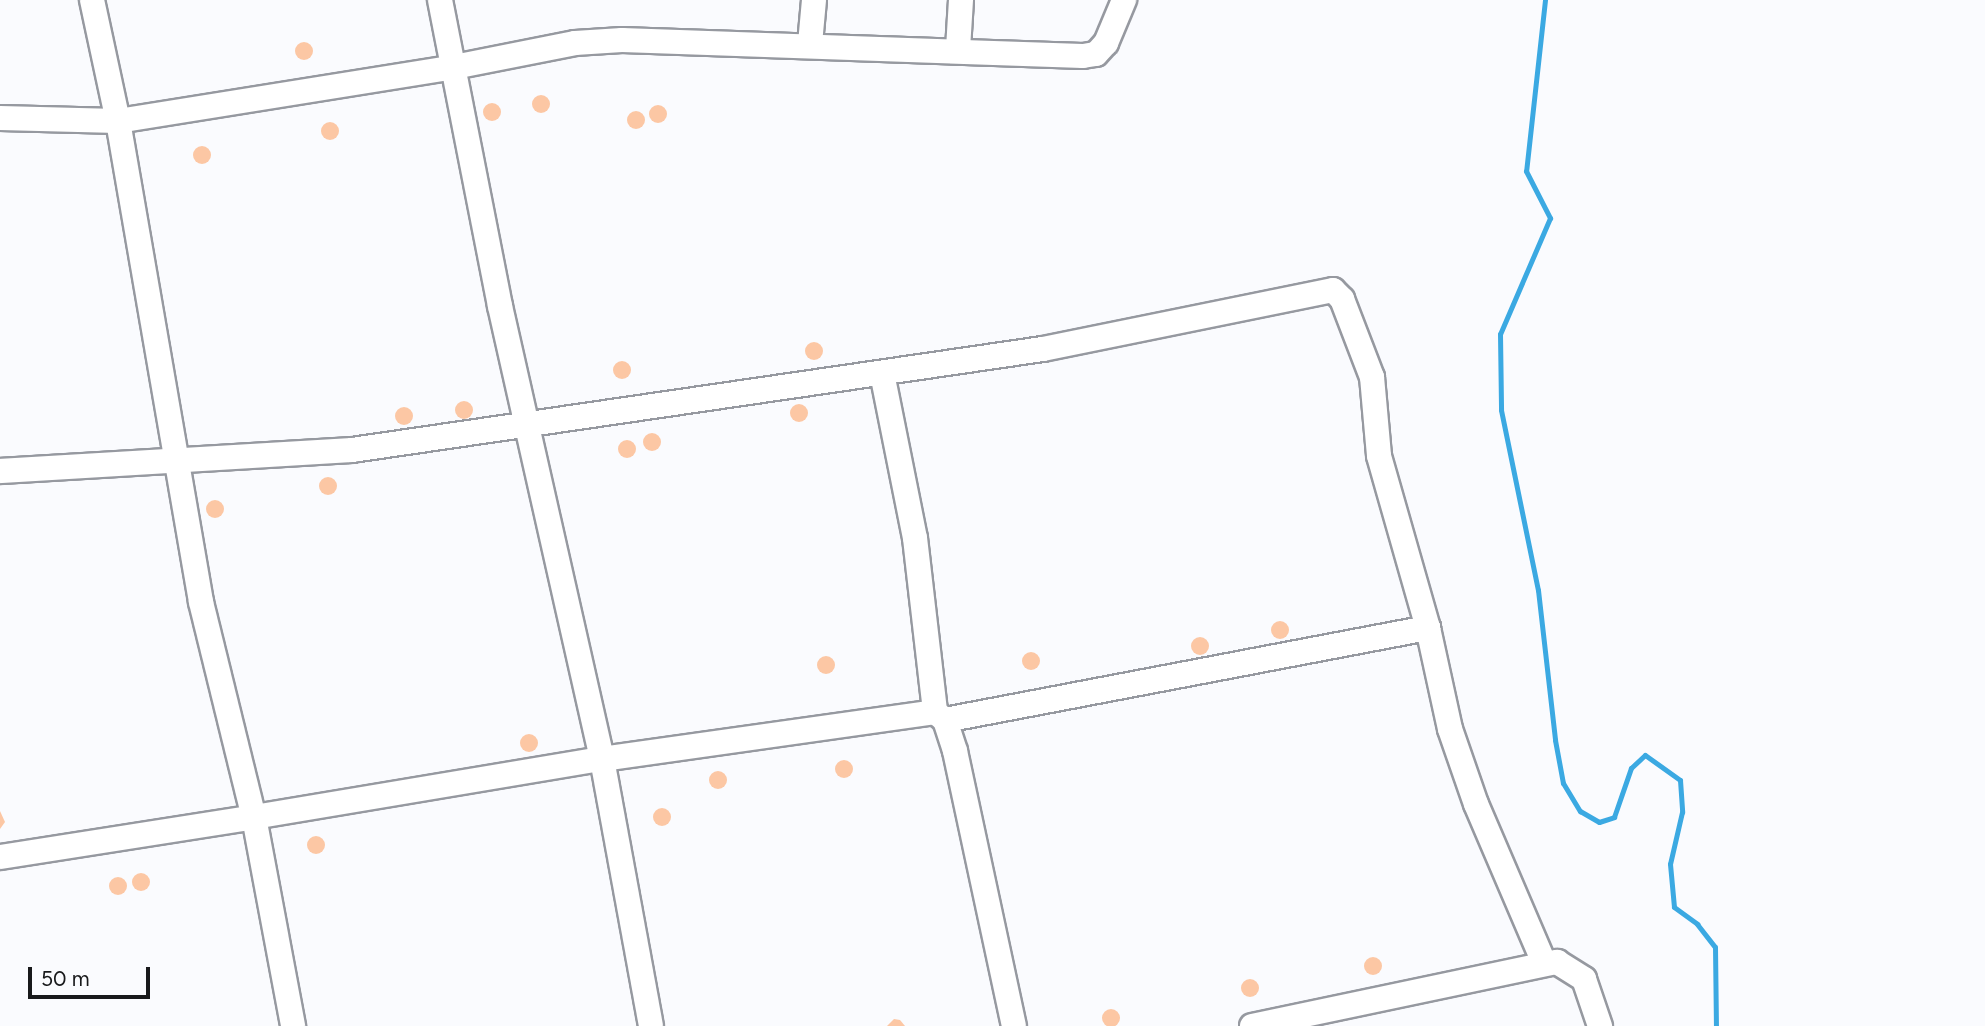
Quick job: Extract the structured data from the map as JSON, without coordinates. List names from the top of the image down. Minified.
{"scale_bar":"50 m"}
